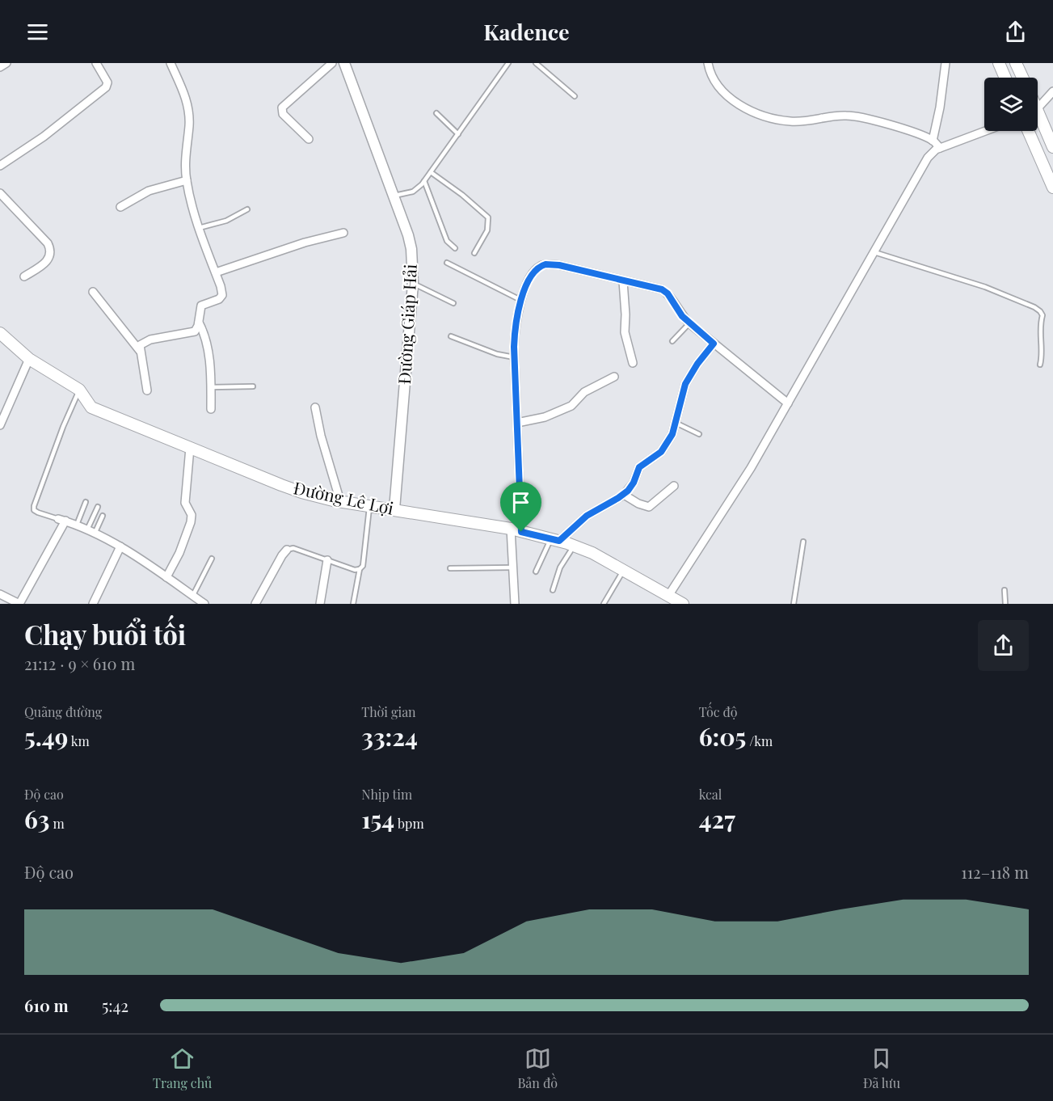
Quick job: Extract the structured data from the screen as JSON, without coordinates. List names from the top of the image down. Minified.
{"streets":{"main road":["Đường Lê Lợi"],"street":["Đường Giáp Hải"]},"crossings":[["Đường Giáp Hải","Đường Lê Lợi"]],"page":{"header":"Kadence","heading":["Chạy buổi tối","21:12 · 9 × 610 m"],"stats":[["Quãng đường","5.49 km"],["Thời gian","33:24"],["Tốc độ","6:05 /km"],["Độ cao","63 m"],["Nhịp tim","154 bpm"],["kcal","427"]],"chart":["Độ cao","112–118 m"],"list":[{"name":"610 m","note":"5:42"}],"tabs":["Trang chủ","Bản đồ","Đã lưu"]}}
